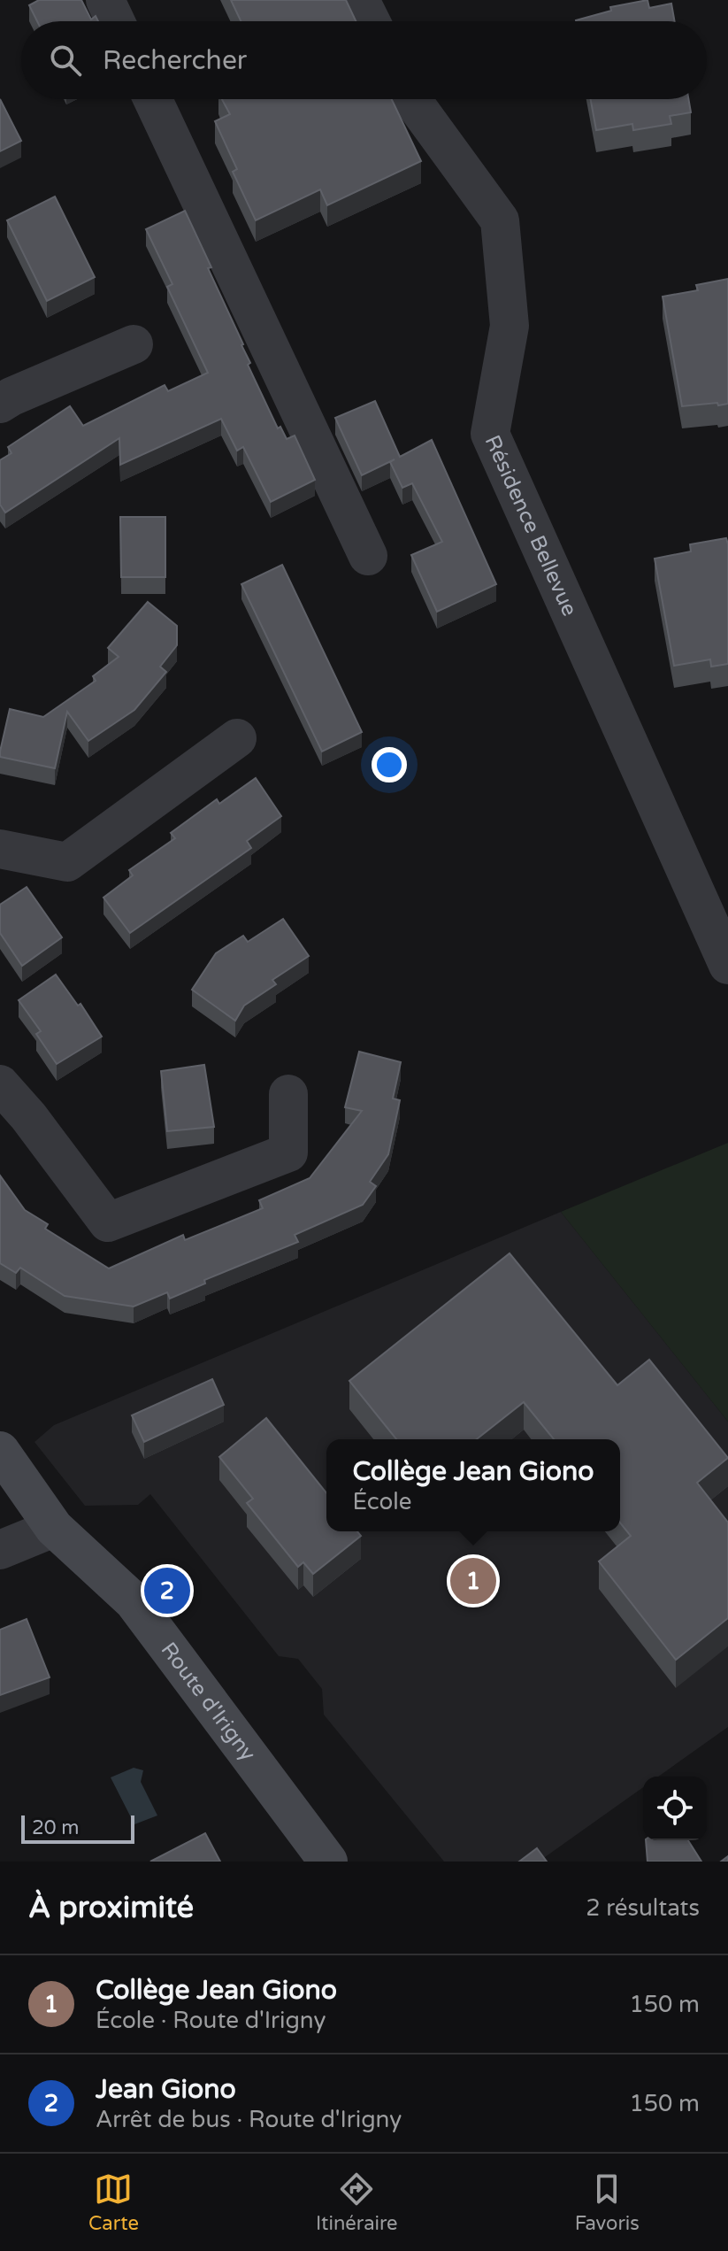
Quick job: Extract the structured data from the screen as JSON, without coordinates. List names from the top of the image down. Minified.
{"streets":{"street":["Résidence Bellevue","Route d'Irigny"]},"scale_bar":"20 m","page":{"search":"Rechercher","popup":["Collège Jean Giono","École"],"pins":["1","2"],"scale":"20 m","heading":["À proximité","2 résultats"],"list":[{"mark":"1","name":"Collège Jean Giono","note":"École · Route d'Irigny","value":"150 m"},{"mark":"2","name":"Jean Giono","note":"Arrêt de bus · Route d'Irigny","value":"150 m"}],"nav":["Carte","Itinéraire","Favoris"]}}
